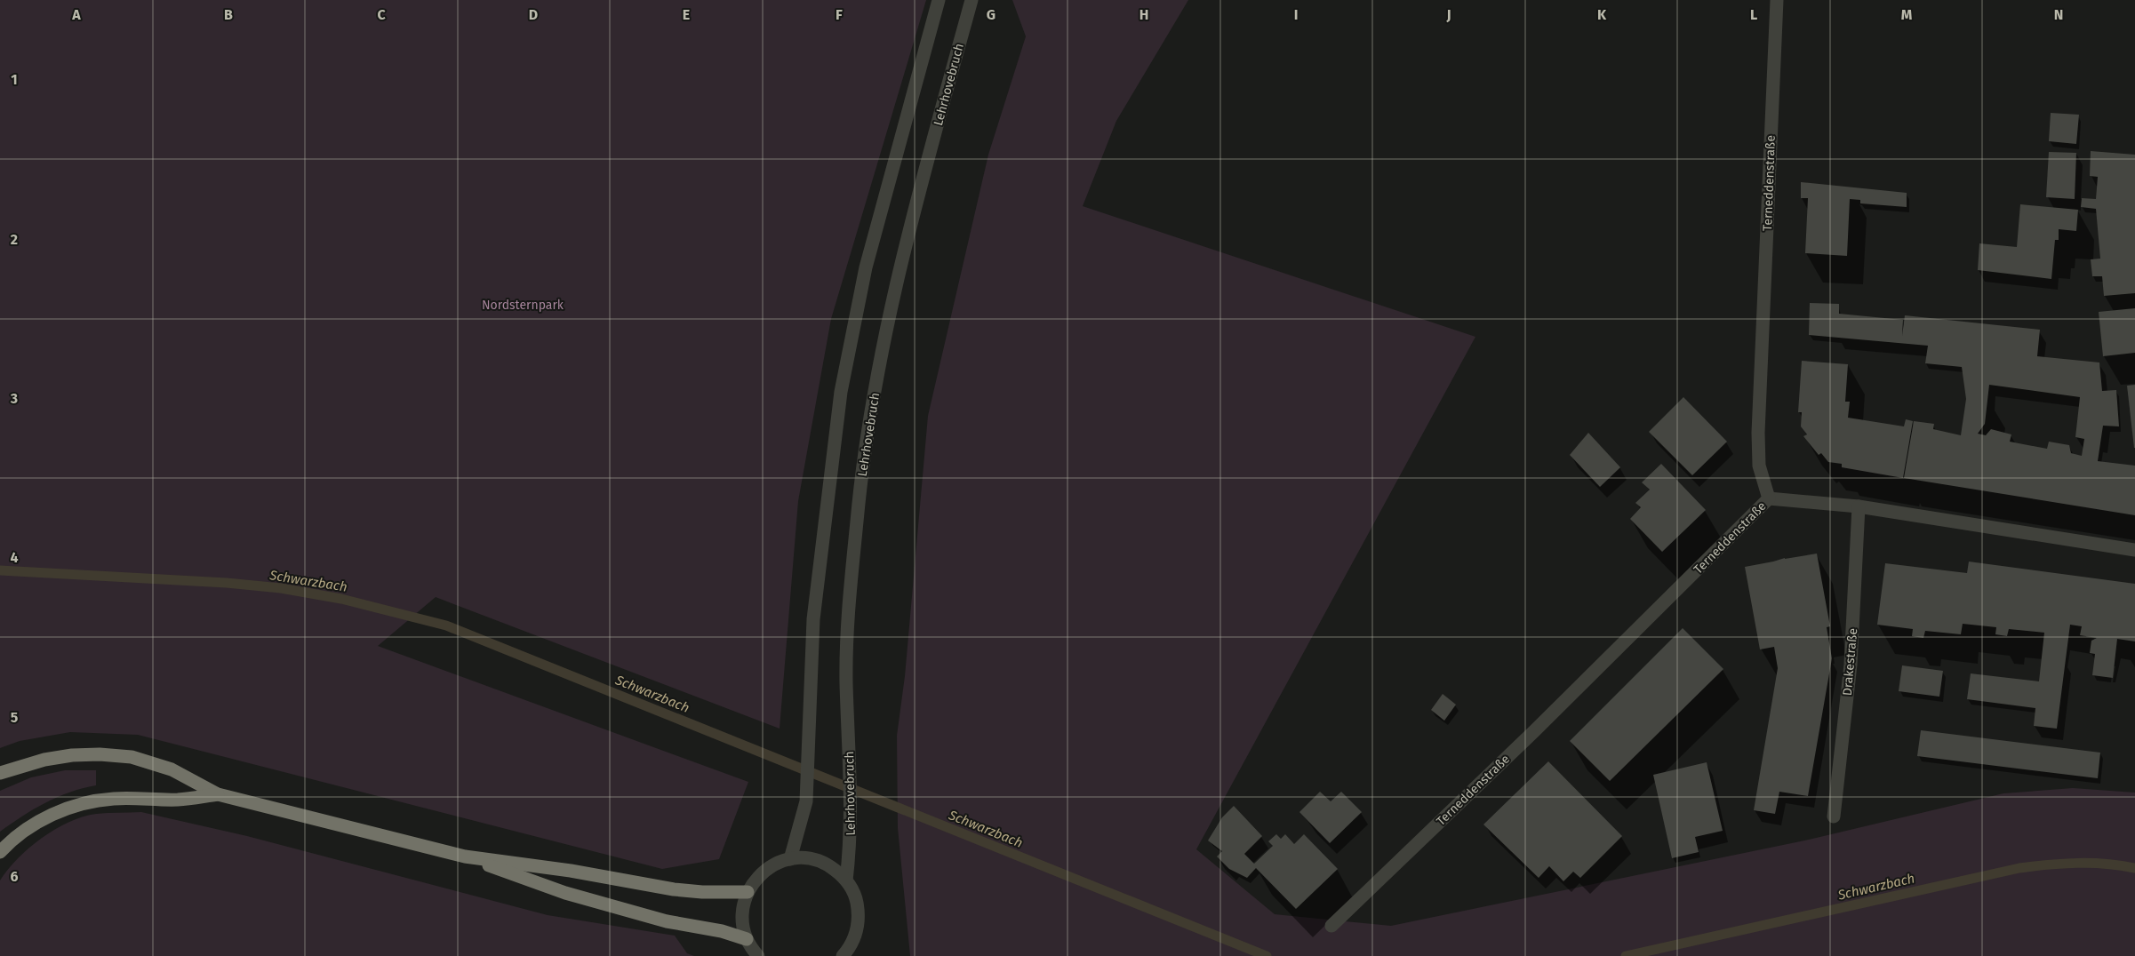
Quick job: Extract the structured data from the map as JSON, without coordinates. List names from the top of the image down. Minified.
{"streets":{"street":["Lehrhovebruch","Terneddenstraße","Drakestraße"]},"water":["Schwarzbach"],"parks":["Nordsternpark"],"grid":{"columns":["A","B","C","D","E","F","G","H","I","J","K","L","M","N"],"rows":["1","2","3","4","5","6"]}}
